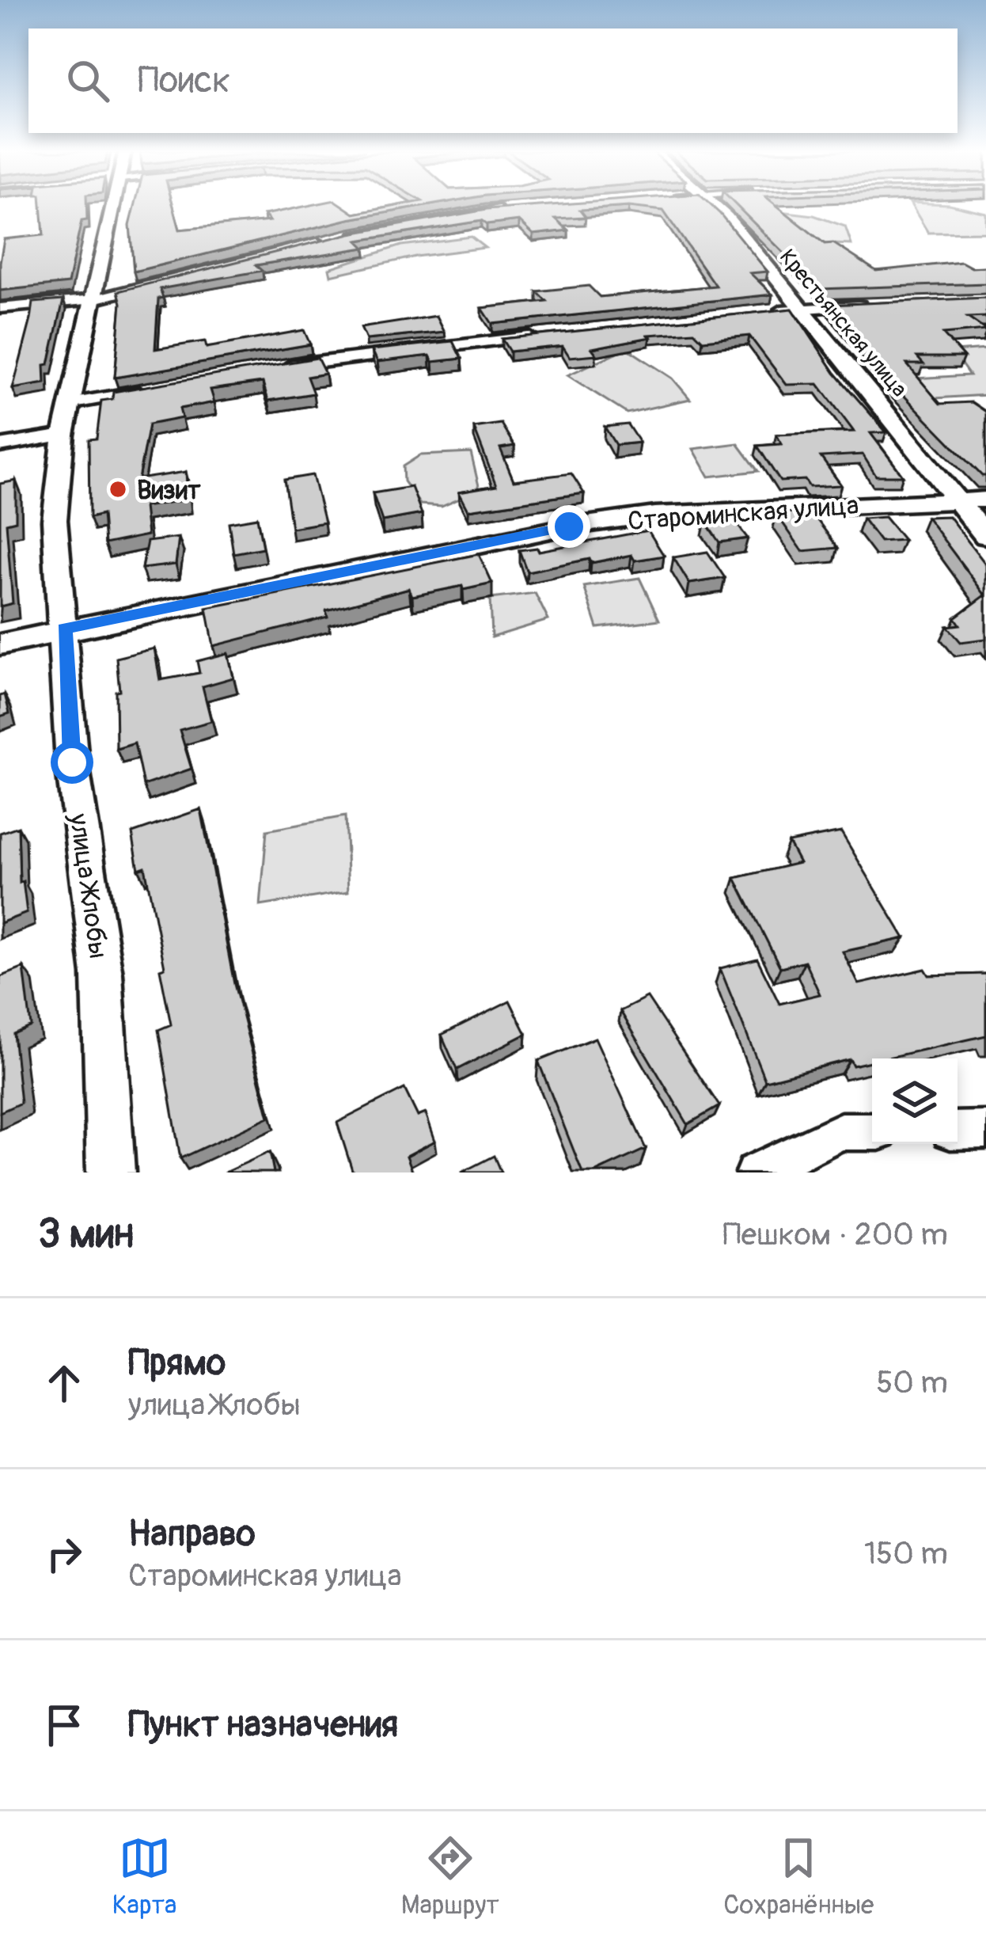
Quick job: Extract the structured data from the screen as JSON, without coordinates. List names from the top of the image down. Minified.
{"streets":{"street":["Крестьянская улица","Староминская улица","улица Жлобы"]},"crossings":[["Крестьянская улица","Староминская улица"],["Староминская улица","улица Жлобы"]],"places":["Визит"],"page":{"search":"Поиск","heading":["3 мин","Пешком · 200 m"],"list":[["Прямо","улица Жлобы","50 m"],["Направо","Староминская улица","150 m"],"Пункт назначения"],"nav":["Карта","Маршрут","Сохранённые"]}}
